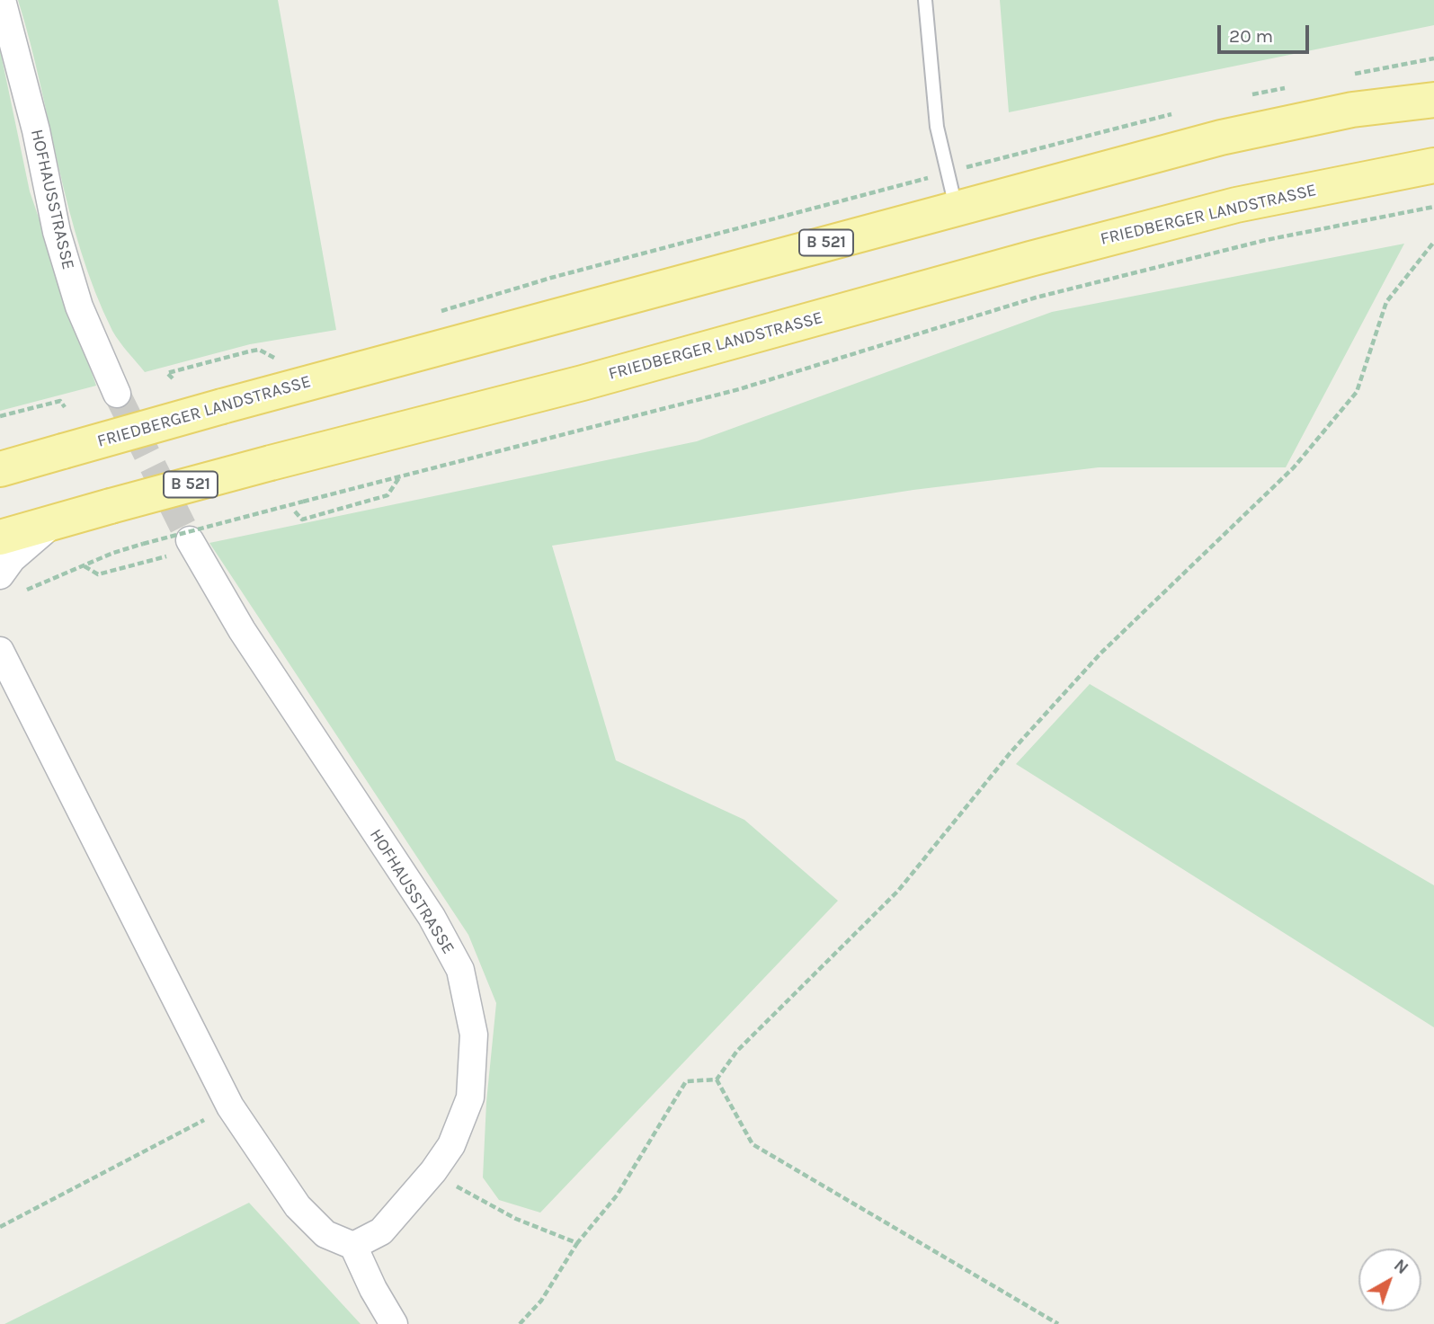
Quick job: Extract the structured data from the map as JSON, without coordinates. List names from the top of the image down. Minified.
{"streets":{"main road":["FRIEDBERGER LANDSTRASSE","B 521"],"street":["HOFHAUSSTRASSE"]},"scale_bar":"20 m","north":"top right"}
